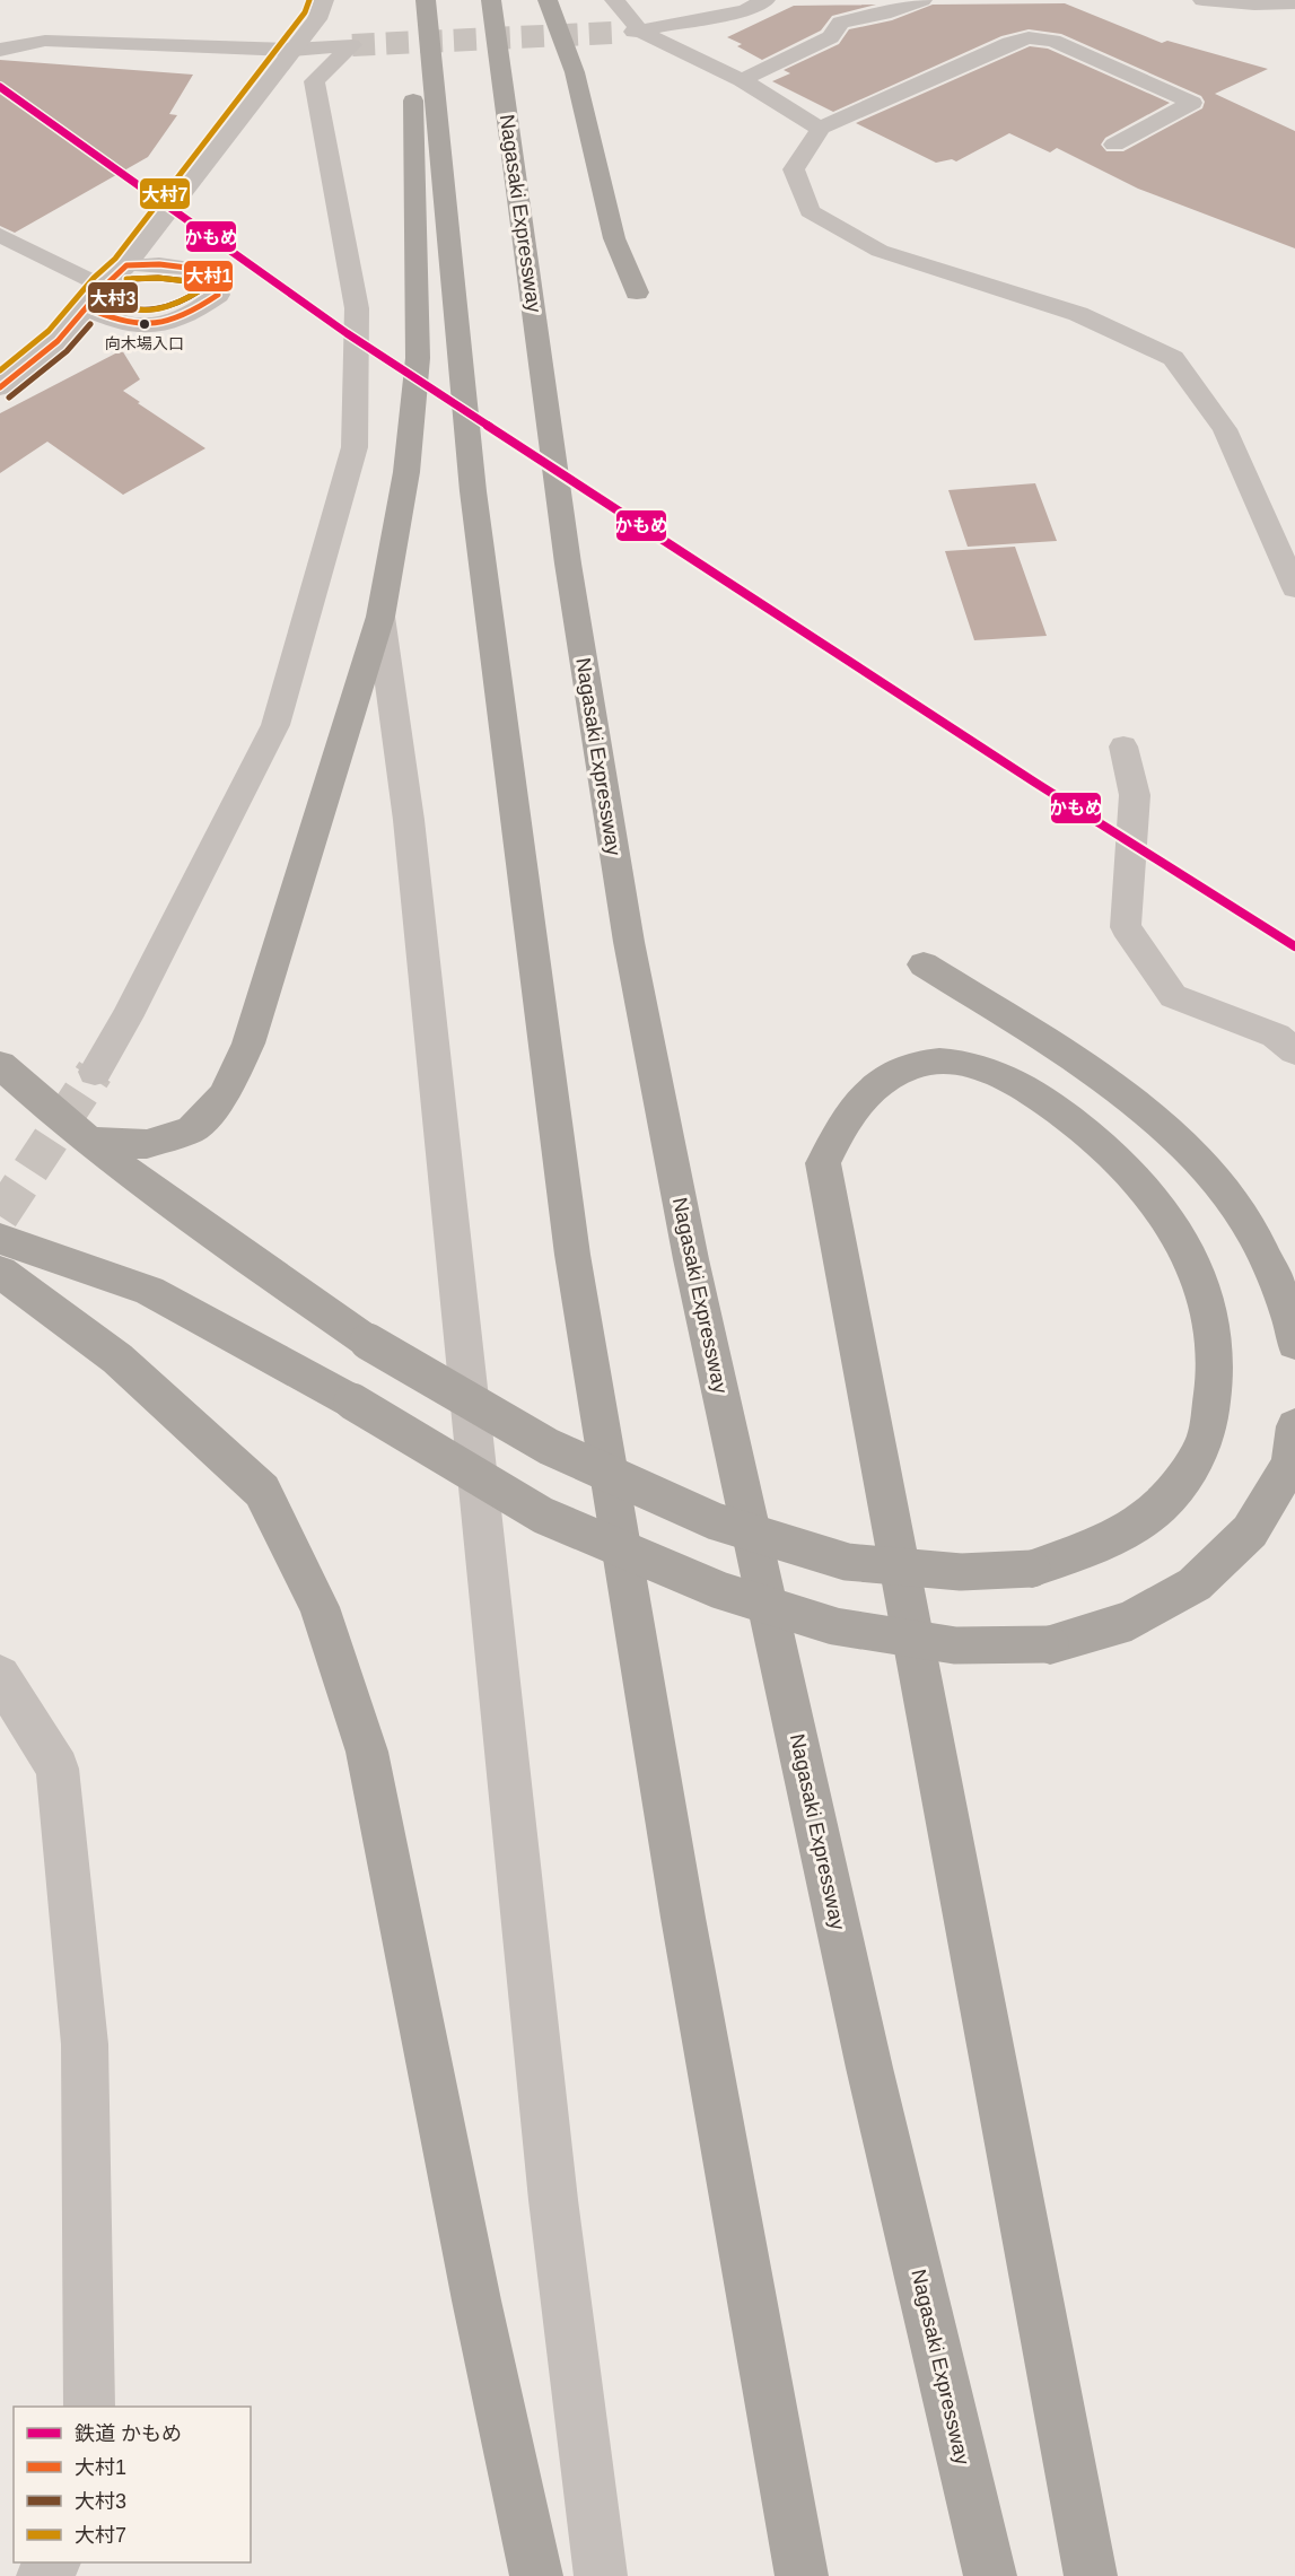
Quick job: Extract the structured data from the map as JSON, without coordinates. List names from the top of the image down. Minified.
{"streets":{"highway":["Nagasaki Expressway"]},"places":["向木場入口"],"lines":["transit line 大村7","rail line かもめ","transit line 大村1","transit line 大村3"],"legend":["鉄道 かもめ","大村1","大村3","大村7"]}
